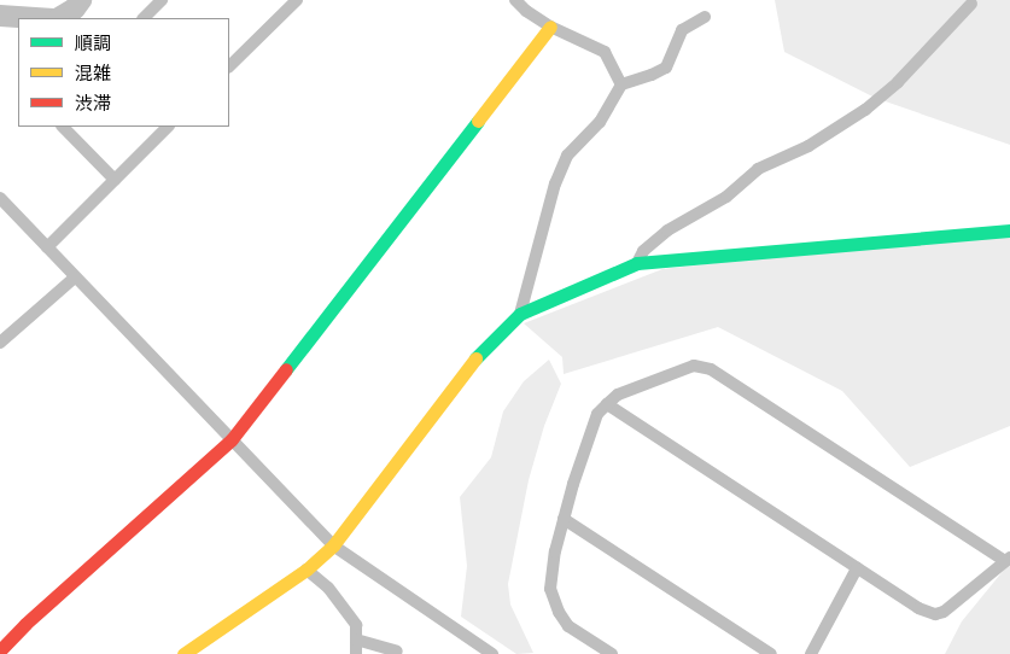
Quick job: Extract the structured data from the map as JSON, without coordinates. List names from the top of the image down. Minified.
{"legend":["順調","混雑","渋滞"]}
